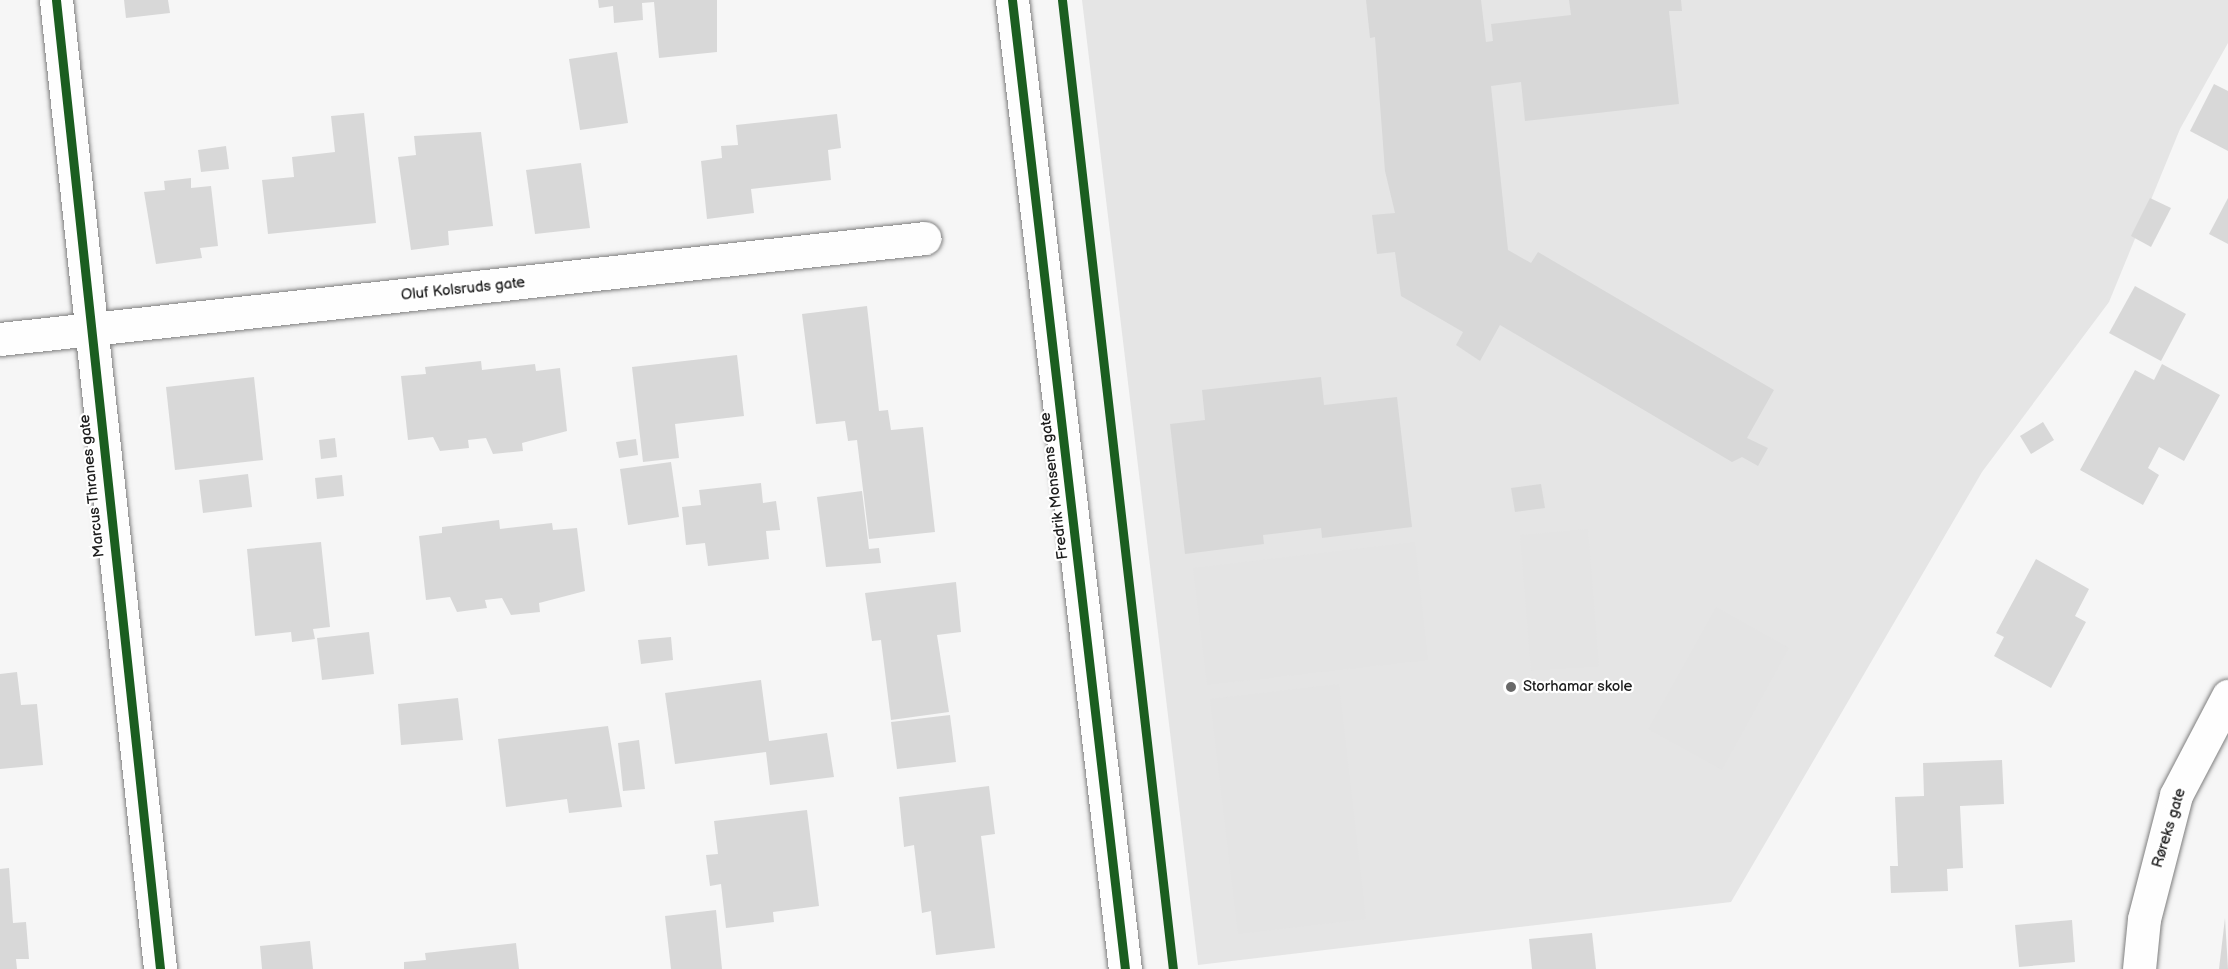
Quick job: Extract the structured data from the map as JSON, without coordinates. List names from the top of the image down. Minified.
{"streets":{"street":["Oluf Kolsruds gate","Marcus Thranes gate","Fredrik Monsens gate","Røreks gate"]},"crossings":[["Oluf Kolsruds gate","Marcus Thranes gate"]],"places":["Storhamar skole"]}
